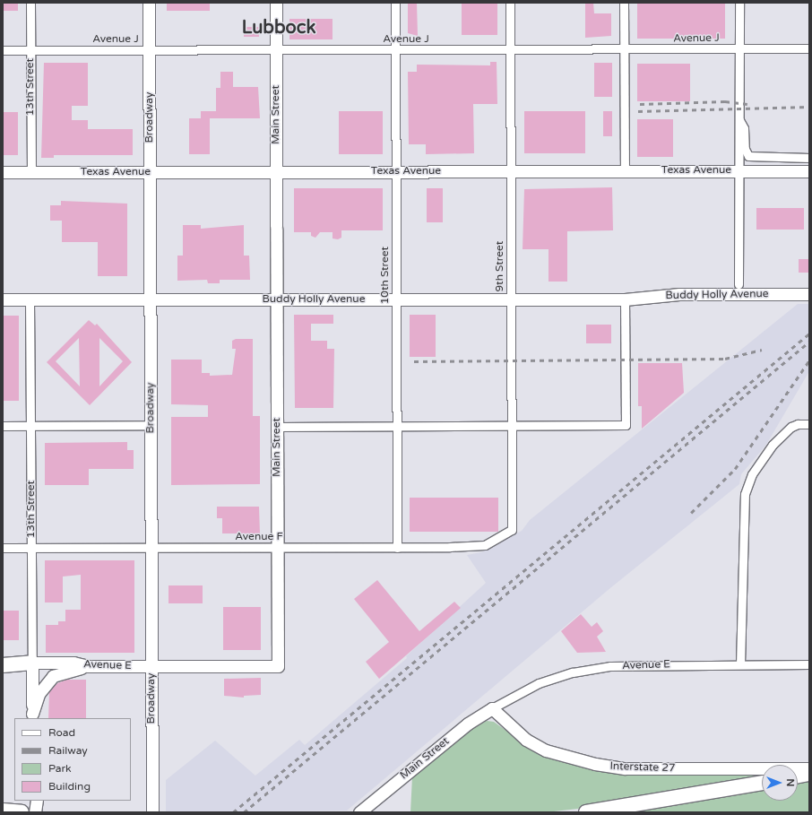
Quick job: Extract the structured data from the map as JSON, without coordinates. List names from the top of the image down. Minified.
{"streets":{"main road":["13th Street","Main Street","Broadway","Texas Avenue","Buddy Holly Avenue","Avenue E","Interstate 27"],"street":["Avenue J","9th Street","10th Street","Avenue F"]},"crossings":[["Avenue J","13th Street"],["Avenue J","Main Street"],["Avenue J","Broadway"],["Avenue J","9th Street"],["Avenue J","10th Street"],["13th Street","Texas Avenue"],["13th Street","Buddy Holly Avenue"],["13th Street","Avenue F"],["13th Street","Avenue E"],["Main Street","Texas Avenue"],["Main Street","Buddy Holly Avenue"],["Main Street","Avenue F"],["Main Street","Avenue E"],["Main Street","Interstate 27"],["Broadway","Texas Avenue"],["Broadway","Buddy Holly Avenue"],["Broadway","Avenue F"],["Broadway","Avenue E"],["Texas Avenue","9th Street"],["Texas Avenue","10th Street"],["9th Street","Buddy Holly Avenue"],["9th Street","Avenue F"],["10th Street","Buddy Holly Avenue"],["10th Street","Avenue F"],["Avenue E","Interstate 27"]],"districts":["Lubbock"],"legend":["Road","Railway","Park","Building"],"north":"right"}
